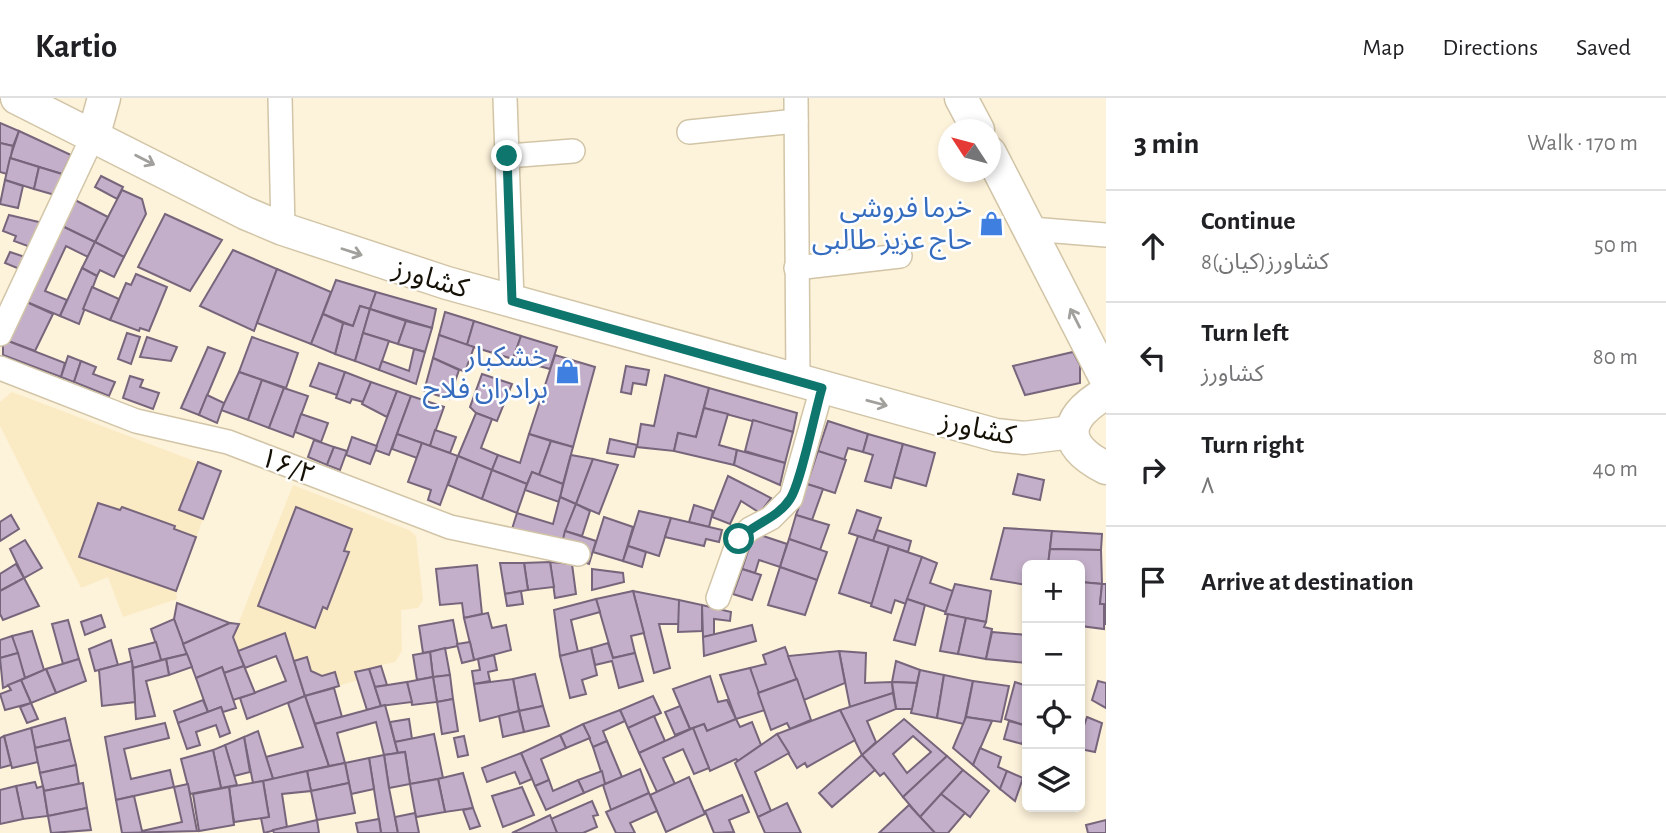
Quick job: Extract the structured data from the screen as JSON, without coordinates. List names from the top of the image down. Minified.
{"streets":{"street":["کشاورز","۱۶/۲"]},"one_way":["کشاورز"],"places":{"shop":["خرما فروشی حاج عزیز طالبی","خشکبار برادران فلاح"]},"north":"top left","page":{"header":"Kartio","nav":["Map","Directions","Saved"],"heading":["3 min","Walk · 170 m"],"list":[["Continue","8کشاورز(کیان)","50 m"],["Turn left","کشاورز","80 m"],["Turn right","۸","40 m"],"Arrive at destination"],"map_buttons":["+","−"]}}
